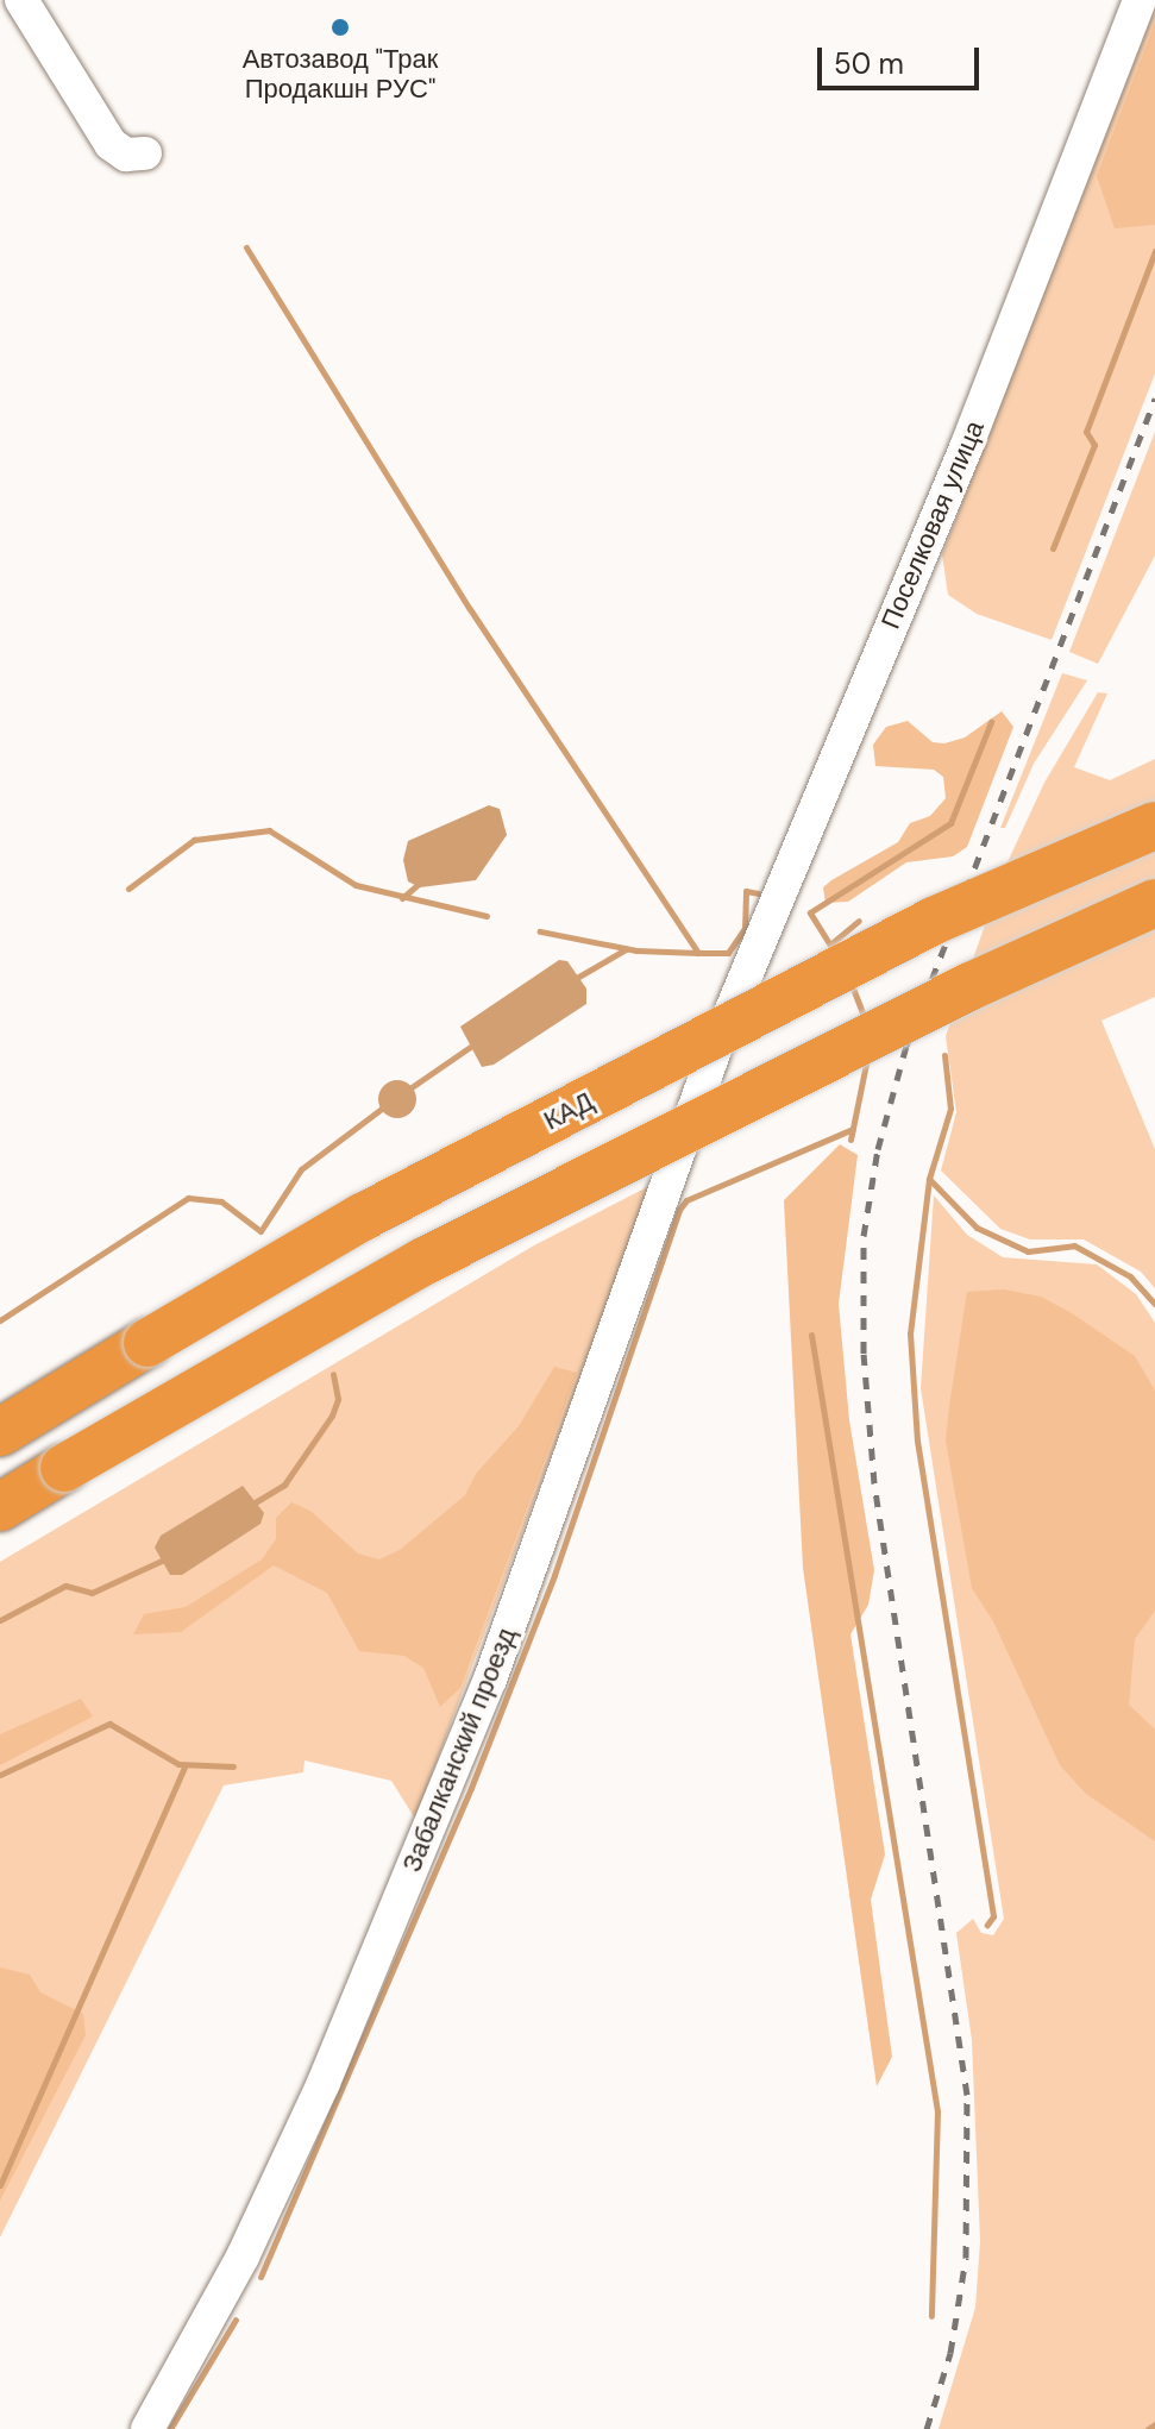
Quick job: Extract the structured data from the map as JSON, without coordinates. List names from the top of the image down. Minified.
{"streets":{"highway":["КАД"],"street":["Поселковая улица","Забалканский проезд"]},"crossings":[["Поселковая улица","Забалканский проезд"]],"places":["Автозавод \"Трак Продакшн РУС\""],"scale_bar":"50 m"}
